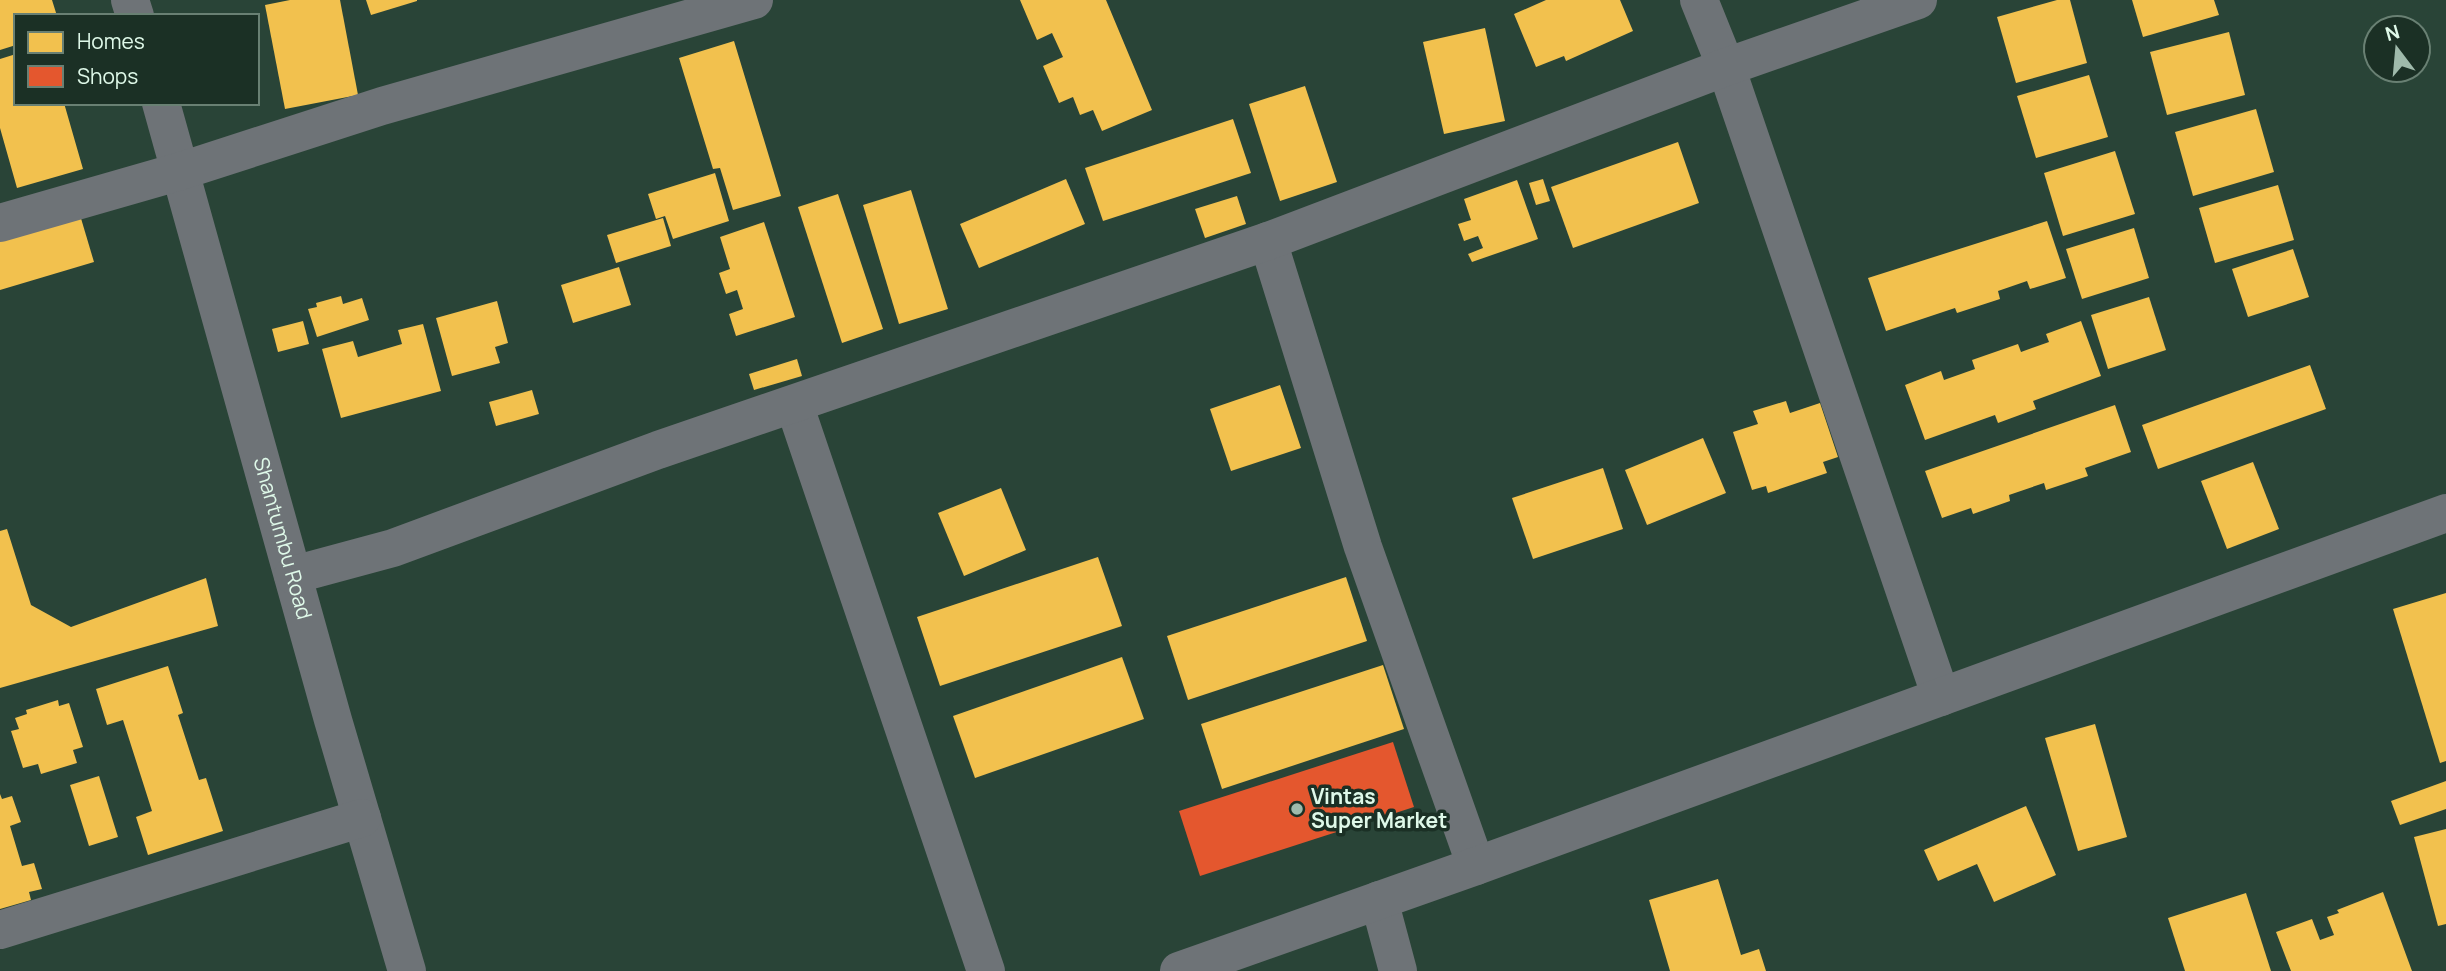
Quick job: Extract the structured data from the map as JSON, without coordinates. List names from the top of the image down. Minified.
{"streets":{"street":["Shantumbu Road"]},"places":["Vintas Super Market"],"legend":["Homes","Shops"],"north":"top"}
